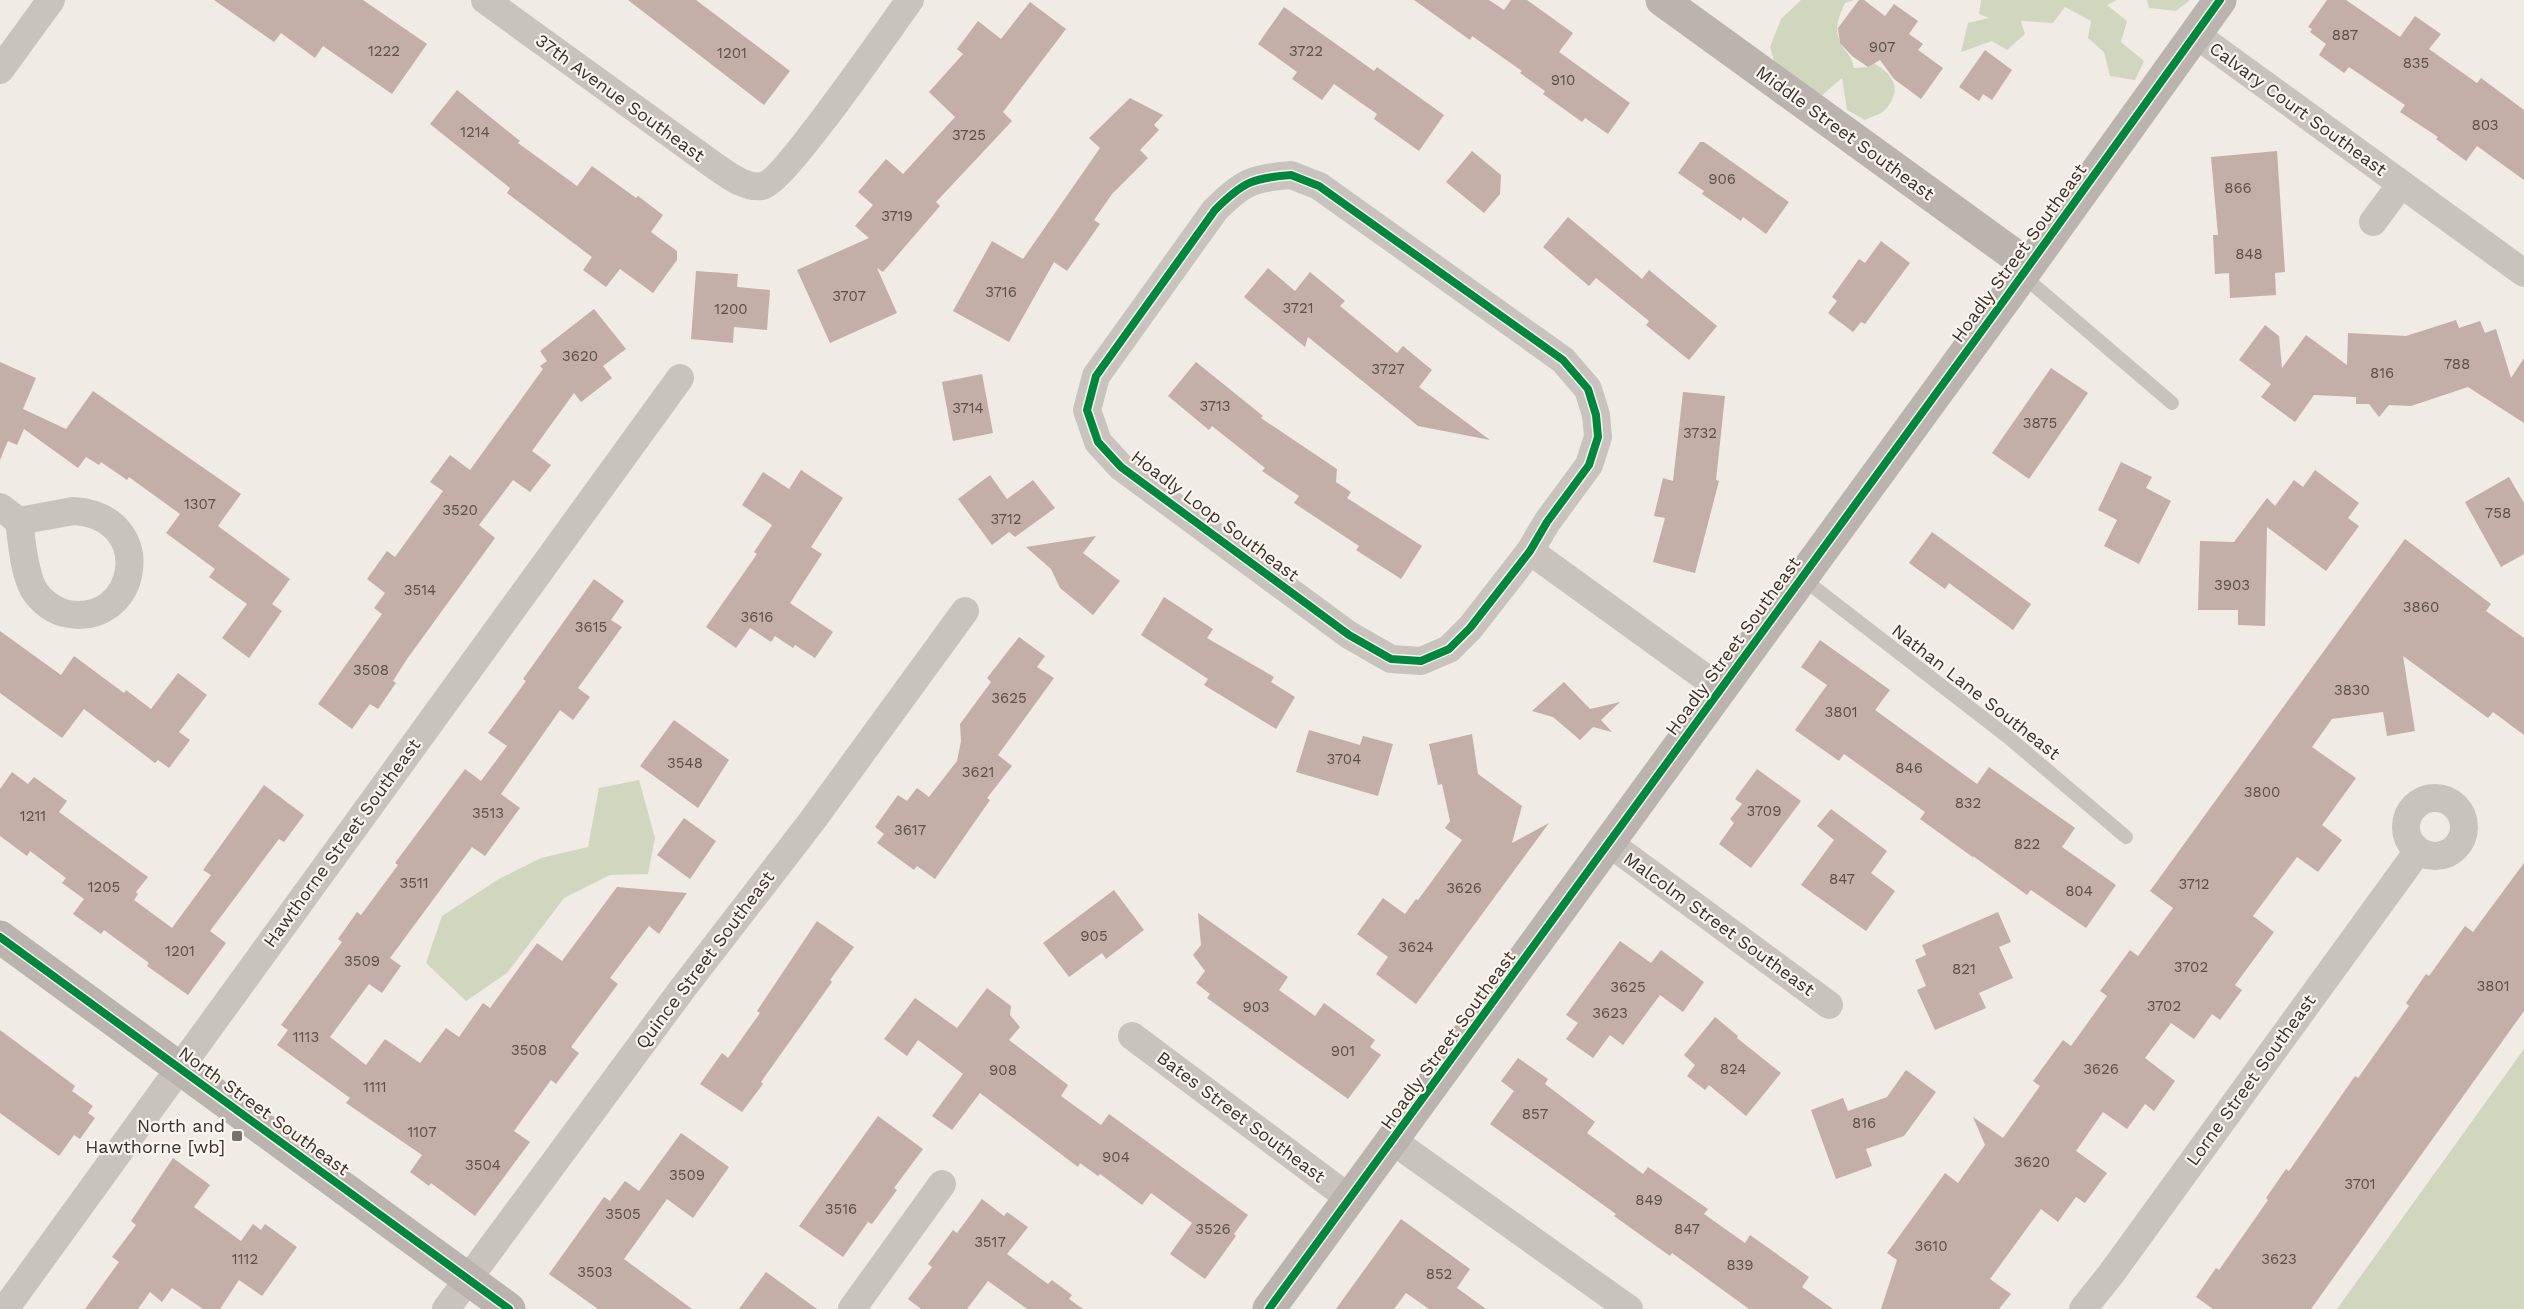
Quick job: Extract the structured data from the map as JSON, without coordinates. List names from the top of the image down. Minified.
{"streets":{"street":["37th Avenue Southeast","Calvary Court Southeast","Middle Street Southeast","Hoadly Street Southeast","Hoadly Loop Southeast","Hawthorne Street Southeast","Malcolm Street Southeast","Quince Street Southeast","Lorne Street Southeast","North Street Southeast","Bates Street Southeast"],"lane":["Nathan Lane Southeast"]},"crossings":[["Calvary Court Southeast","Hoadly Street Southeast"],["Middle Street Southeast","Hoadly Street Southeast"],["Hoadly Street Southeast","Nathan Lane Southeast"],["Hoadly Street Southeast","Malcolm Street Southeast"],["Hoadly Street Southeast","Bates Street Southeast"],["Hawthorne Street Southeast","North Street Southeast"],["Quince Street Southeast","North Street Southeast"]],"places":{"transit":["North and Hawthorne [wb]"]},"house_numbers":["887","907","1222","3722","1201","835","910","803","1214","3725","906","866","3719","848","3716","3707","3721","1200","3620","788","3727","816","3713","3714","3875","3732","1307","3520","758","3712","3903","3514","3860","3616","3615","3508","3830","3625","3801","3704","3548","846","3621","3800","832","3709","3513","1211","3617","822","847","3511","3712","1205","3626","804","905","3624","1201","3509","3702","821","3801","3625","3702","903","3623","1113","3508","901","824","3626","908","1111","857","816","1107","904","3620","3504","3509","3701","849","3516","3505","3526","847","3517","3610","1112","3623","839","3503","852"]}
